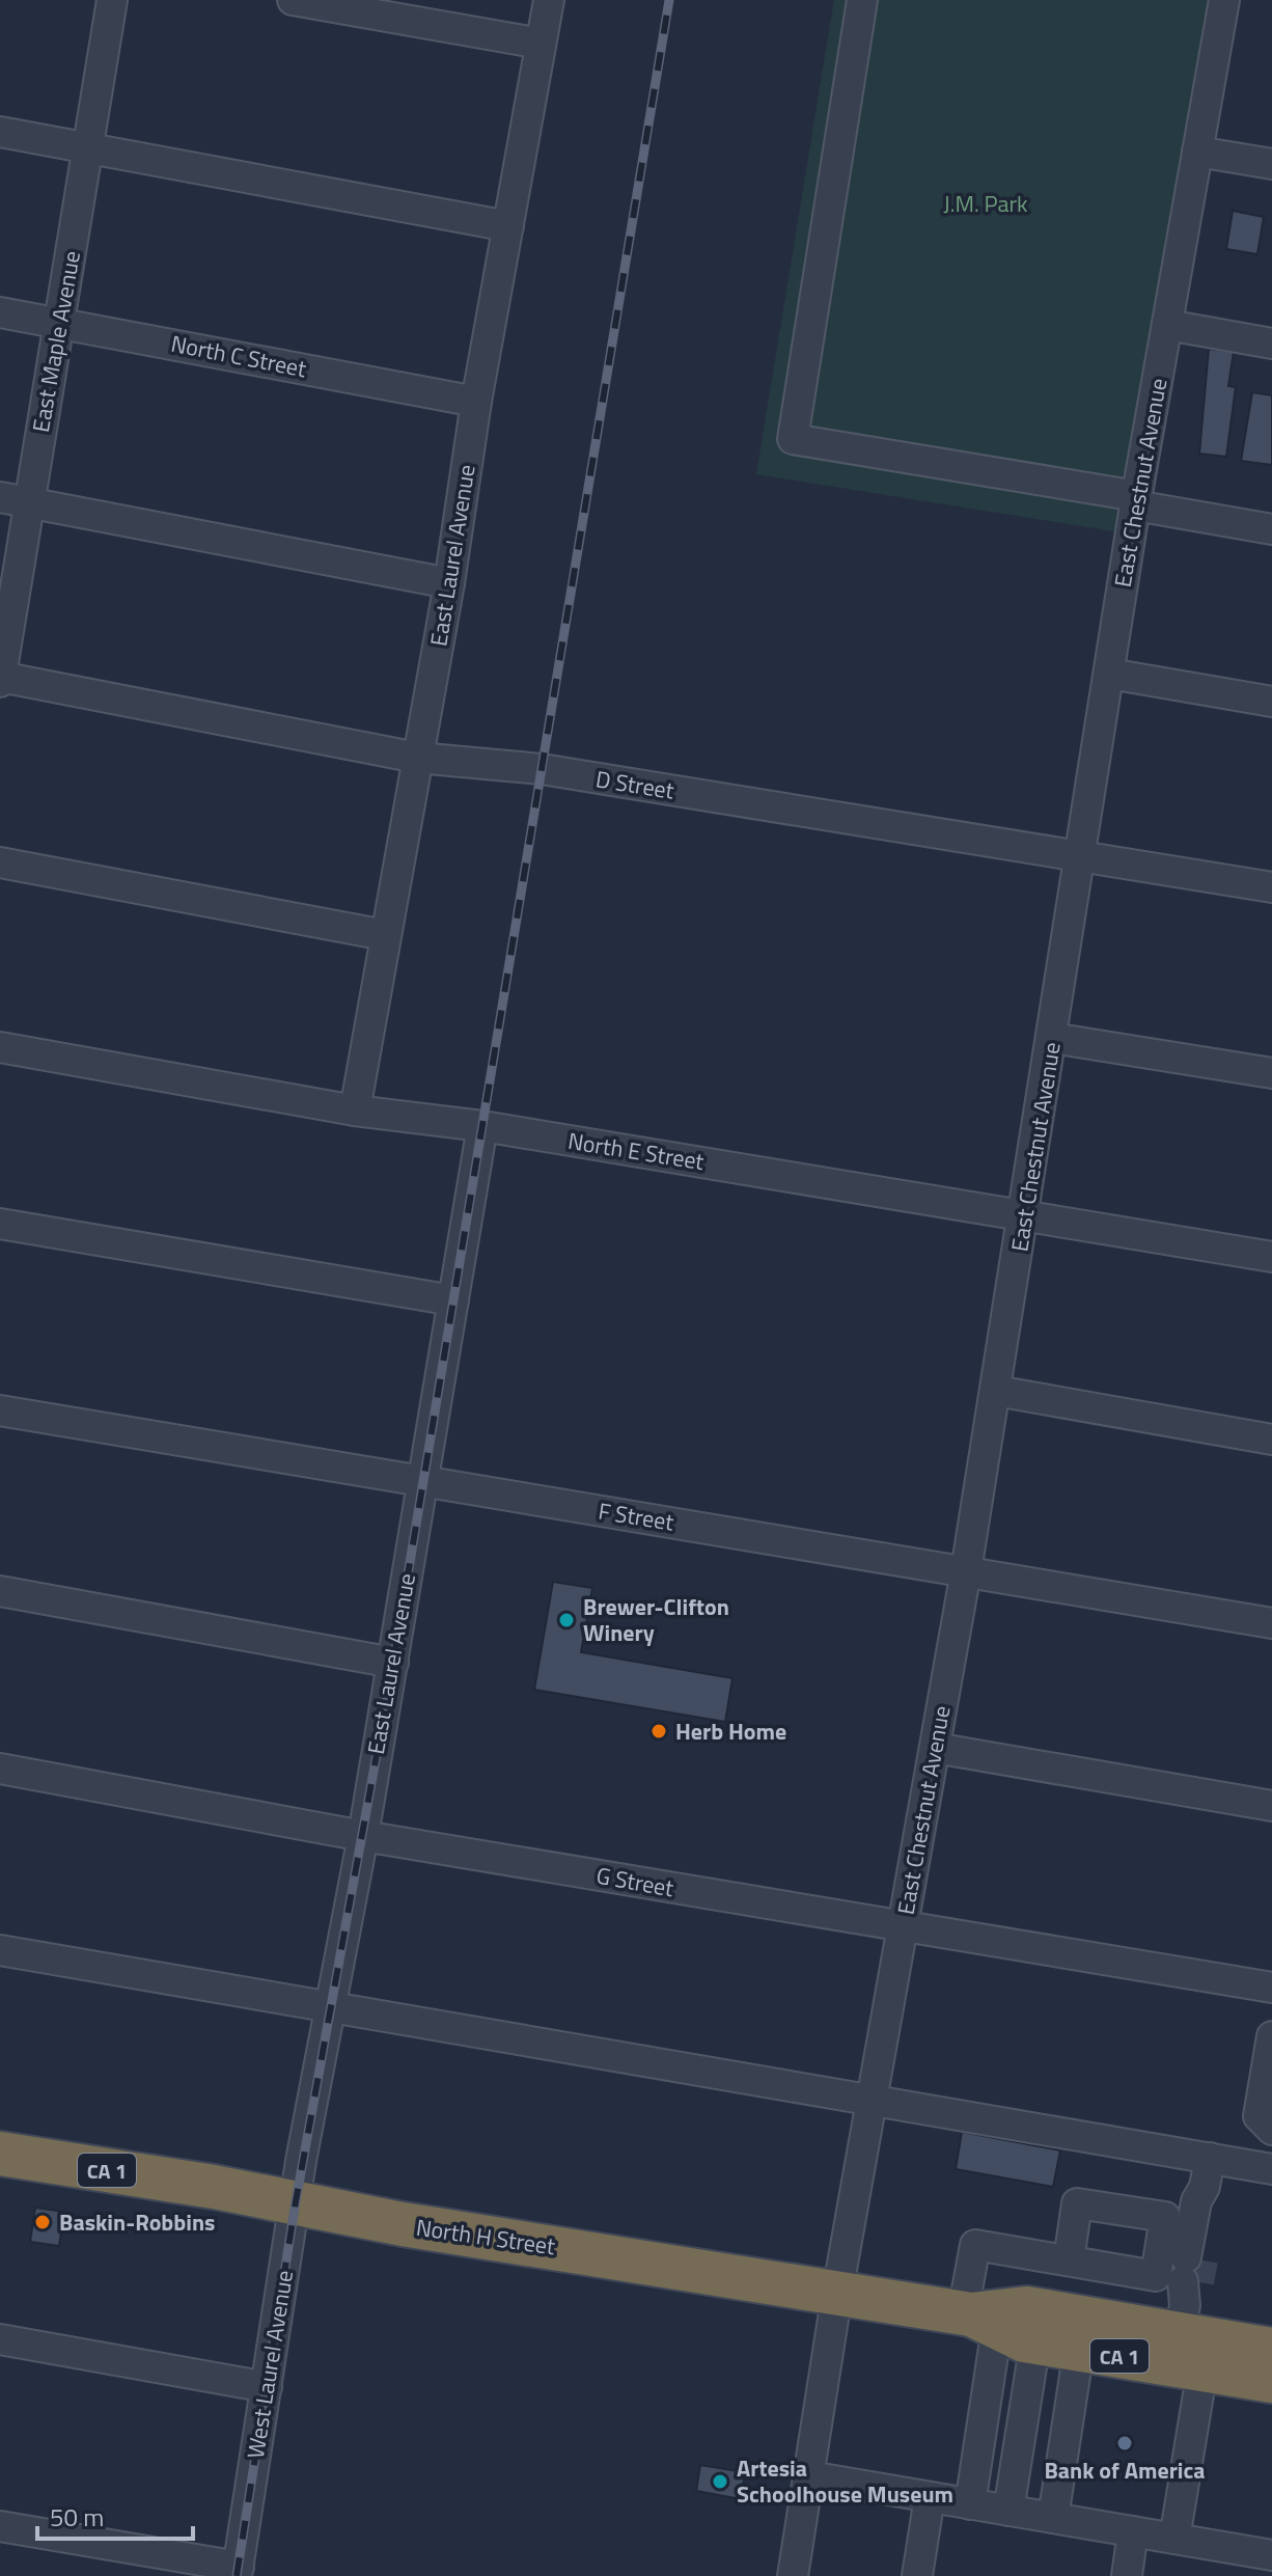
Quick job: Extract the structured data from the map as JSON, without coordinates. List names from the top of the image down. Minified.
{"streets":{"highway":["CA 1","North H Street"],"street":["East Maple Avenue","North C Street","East Chestnut Avenue","East Laurel Avenue","D Street","North E Street","F Street","G Street","West Laurel Avenue"]},"crossings":[["East Maple Avenue","North C Street"],["East Maple Avenue","D Street"],["North C Street","East Laurel Avenue"],["East Chestnut Avenue","D Street"],["East Chestnut Avenue","North E Street"],["East Chestnut Avenue","F Street"],["East Chestnut Avenue","G Street"],["East Chestnut Avenue","North H Street"],["East Laurel Avenue","D Street"],["East Laurel Avenue","North E Street"],["East Laurel Avenue","F Street"],["East Laurel Avenue","G Street"],["East Laurel Avenue","North H Street"],["East Laurel Avenue","West Laurel Avenue"],["North H Street","West Laurel Avenue"]],"parks":["J.M. Park"],"places":["Brewer-Clifton Winery","Herb Home","Baskin-Robbins","Bank of America","Artesia Schoolhouse Museum"],"scale_bar":"50 m"}
